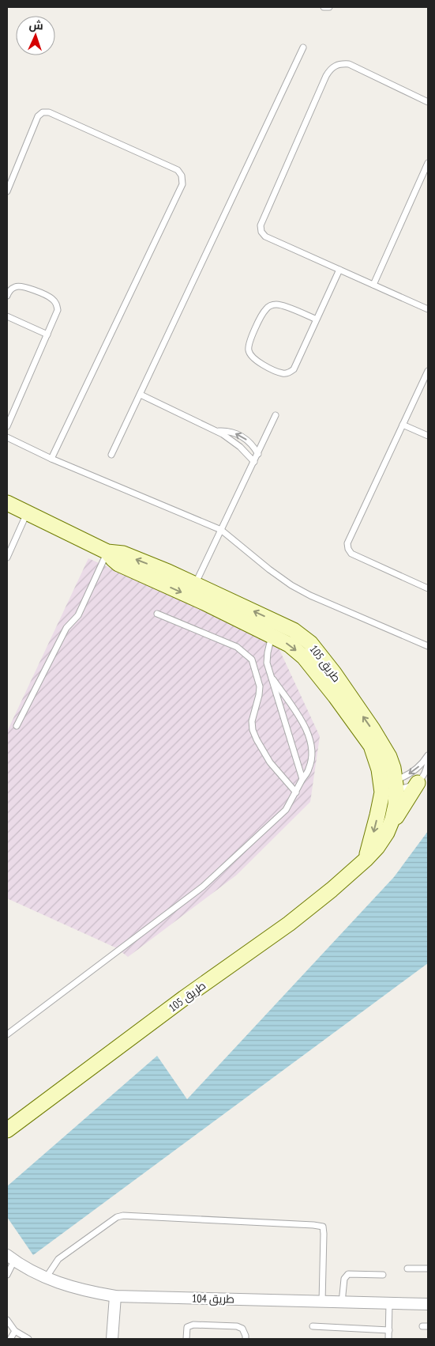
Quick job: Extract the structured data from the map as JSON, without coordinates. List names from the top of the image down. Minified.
{"streets":{"street":["طريق 105","طريق 104"]},"north":"top"}
